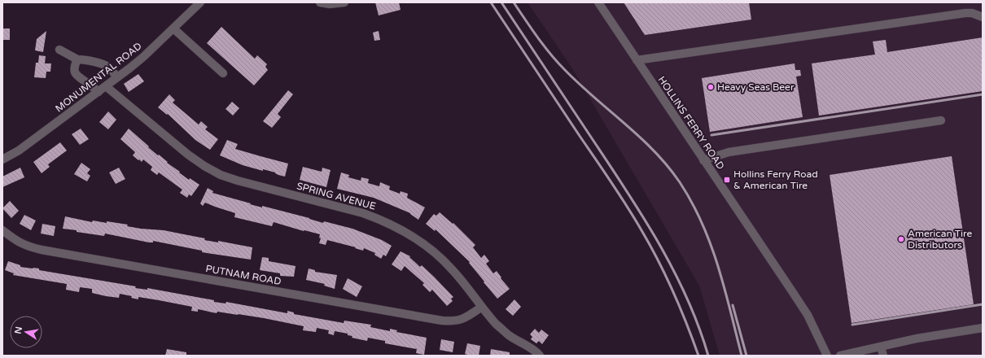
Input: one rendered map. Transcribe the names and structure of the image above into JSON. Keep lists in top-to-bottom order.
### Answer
{
  "streets": {
    "street": [
      "MONUMENTAL ROAD",
      "HOLLINS FERRY ROAD",
      "SPRING AVENUE",
      "PUTNAM ROAD"
    ]
  },
  "crossings": [
    ["MONUMENTAL ROAD", "SPRING AVENUE"],
    ["SPRING AVENUE", "PUTNAM ROAD"]
  ],
  "places": {
    "other": ["Heavy Seas Beer", "American Tire Distributors"],
    "transit": ["Hollins Ferry Road & American Tire"]
  },
  "north": "left"
}
